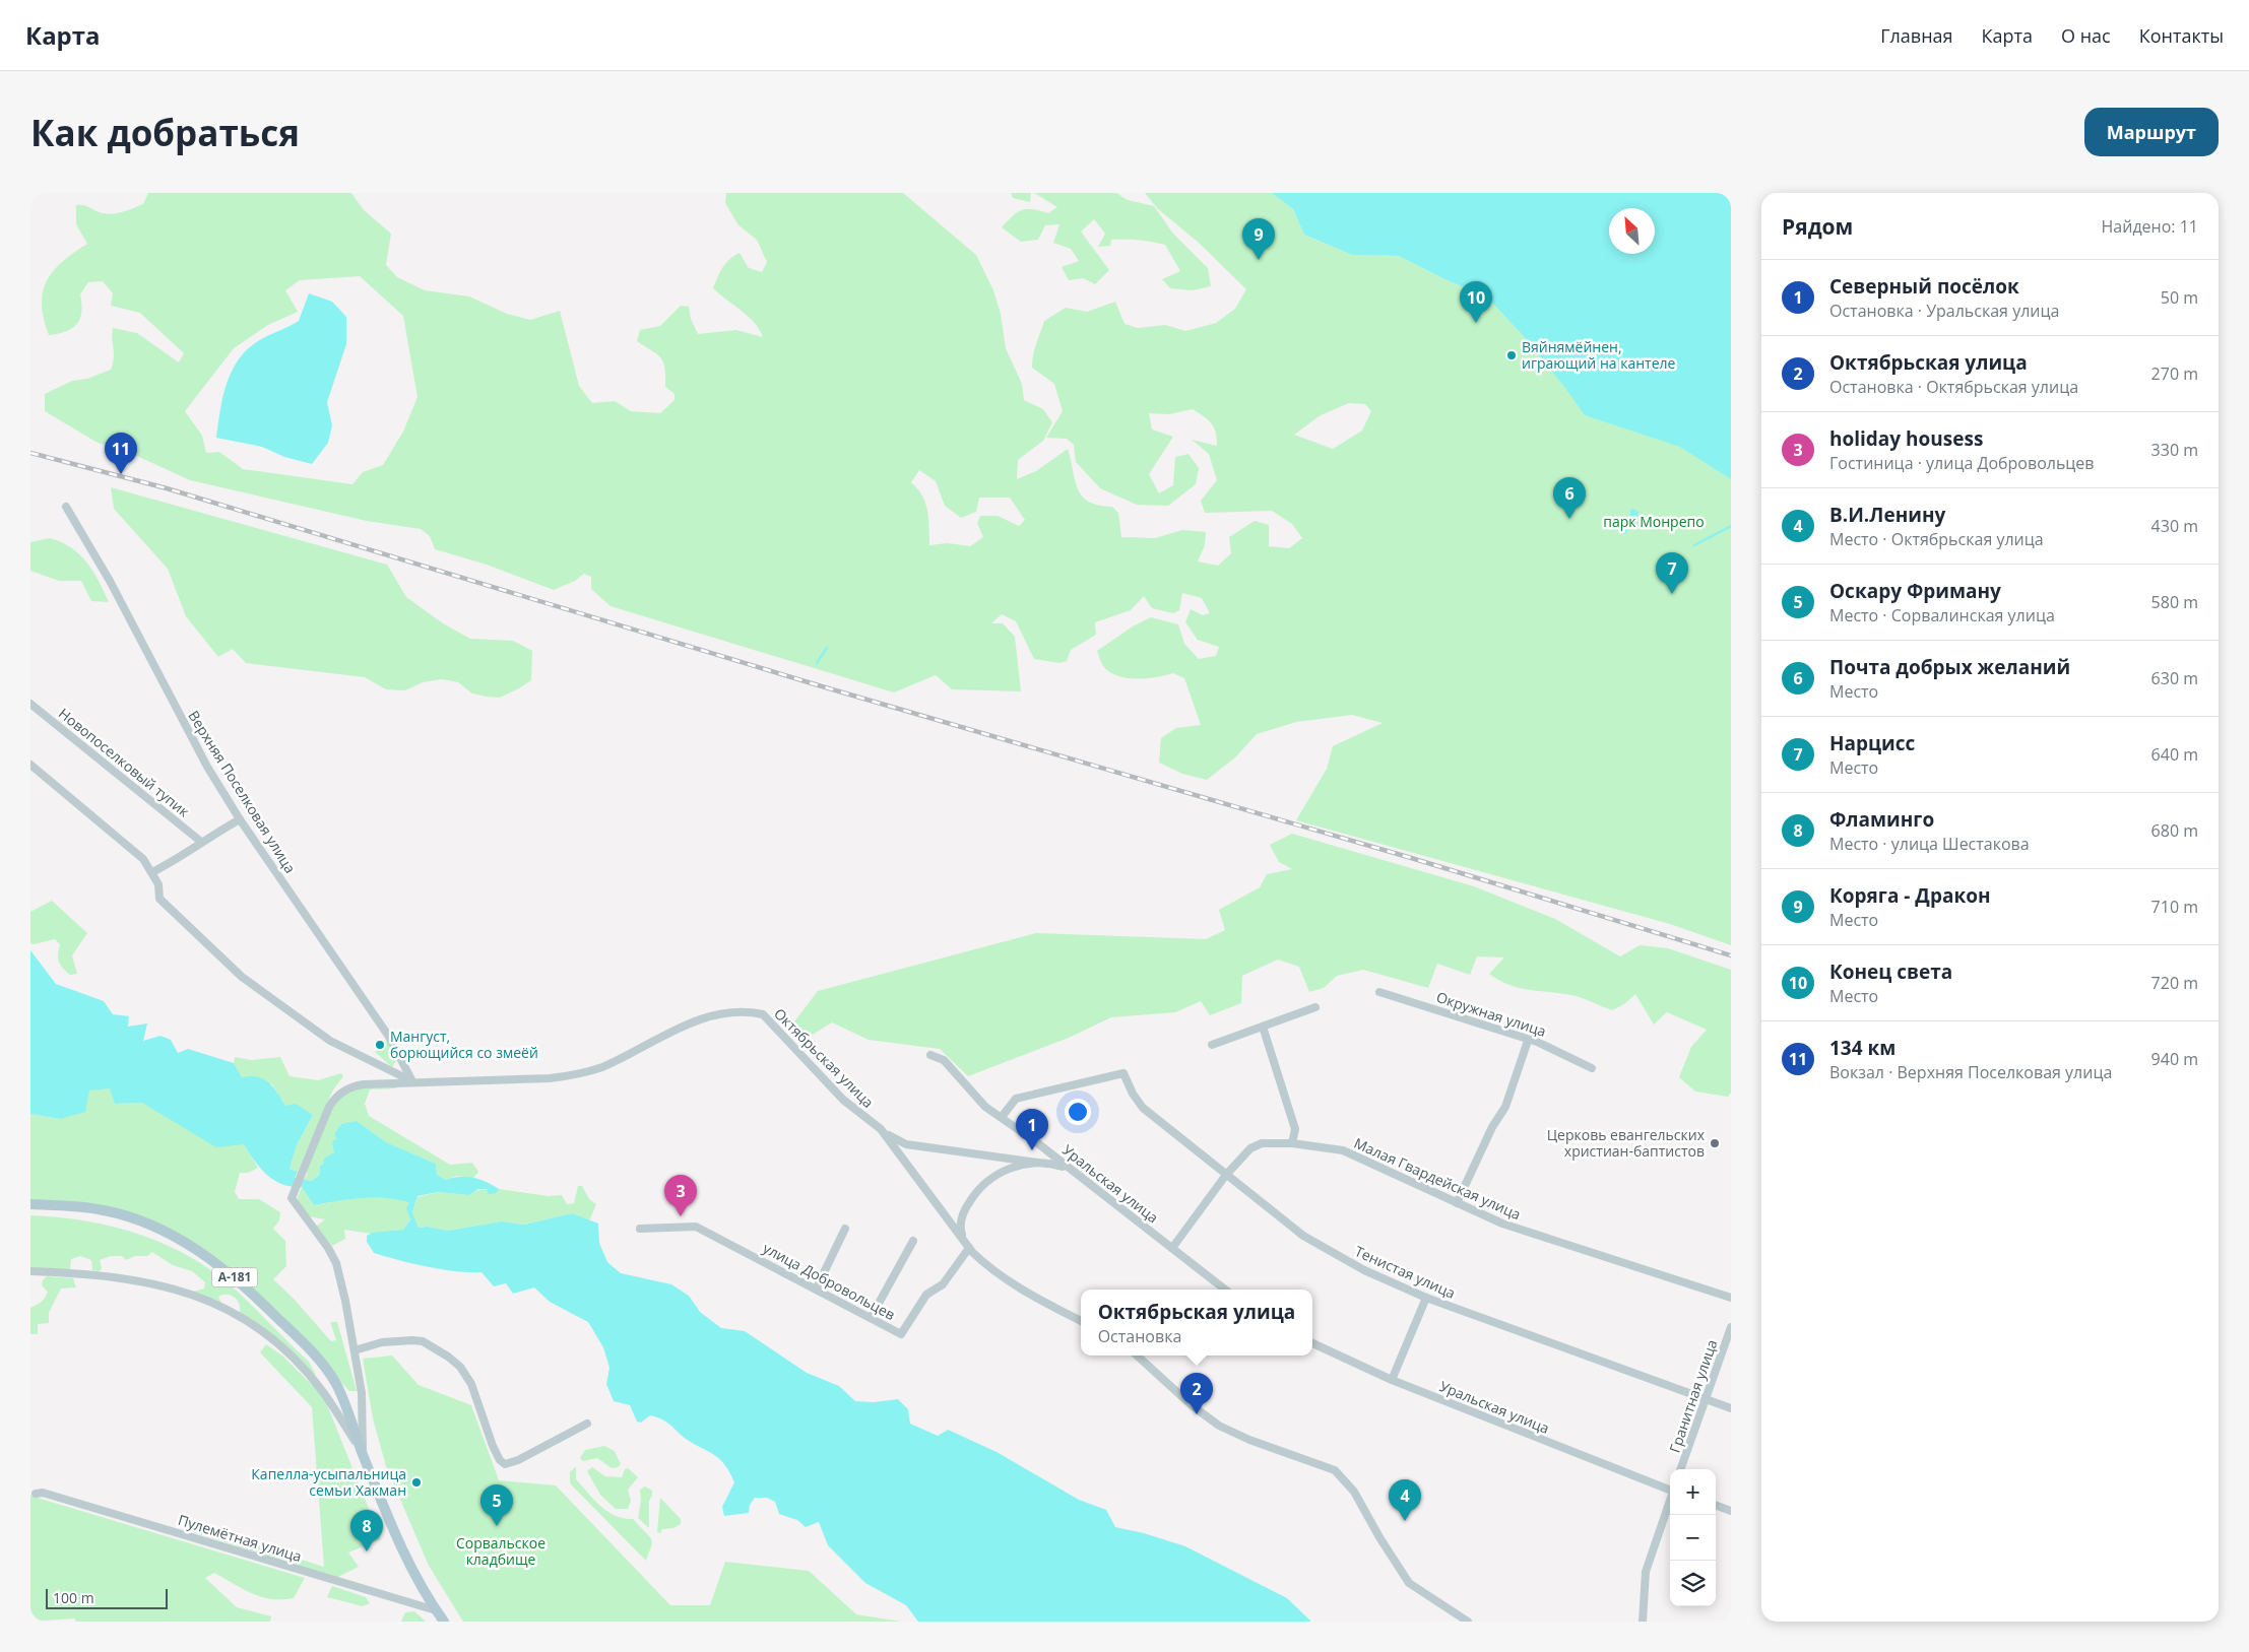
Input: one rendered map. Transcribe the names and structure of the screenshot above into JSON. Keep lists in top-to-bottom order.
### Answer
{
  "streets": {
    "main road": ["А-181"],
    "street": [
      "Новопоселковый тупик",
      "Верхняя Поселковая улица",
      "Окружная улица",
      "Октябрьская улица",
      "Малая Гвардейская улица",
      "Уральская улица",
      "Тенистая улица",
      "улица Добровольцев",
      "Гранитная улица",
      "Пулемётная улица"
    ]
  },
  "crossings": [
    ["Верхняя Поселковая улица", "Октябрьская улица"],
    ["Октябрьская улица", "улица Добровольцев"],
    ["Малая Гвардейская улица", "Уральская улица"],
    ["Малая Гвардейская улица", "Тенистая улица"],
    ["Уральская улица", "Тенистая улица"],
    ["Тенистая улица", "Гранитная улица"],
    ["А-181", "Пулемётная улица"]
  ],
  "parks": ["парк Монрепо", "Сорвальское кладбище"],
  "places": [
    "Вяйнямёйнен, играющий на кантеле",
    "Мангуст, борющийся со змеёй",
    "Церковь евангельских христиан-баптистов",
    "Капелла-усыпальница семьи Хакман"
  ],
  "scale_bar": "100 m",
  "north": "top left",
  "page": {
    "header": "Карта",
    "nav": [
      "Главная",
      "Карта",
      "О нас",
      "Контакты"
    ],
    "buttons": "Маршрут",
    "title": "Как добраться",
    "heading": ["Рядом", "Найдено: 11"],
    "pins": [
      "9",
      "10",
      "11",
      "6",
      "7",
      "1",
      "3",
      "2",
      "4",
      "5",
      "8"
    ],
    "list": [
      {
        "mark": "1",
        "name": "Северный посёлок",
        "note": "Остановка · Уральская улица",
        "value": "50 m"
      },
      {
        "mark": "2",
        "name": "Октябрьская улица",
        "note": "Остановка · Октябрьская улица",
        "value": "270 m"
      },
      {
        "mark": "3",
        "name": "holiday housess",
        "note": "Гостиница · улица Добровольцев",
        "value": "330 m"
      },
      {
        "mark": "4",
        "name": "В.И.Ленину",
        "note": "Место · Октябрьская улица",
        "value": "430 m"
      },
      {
        "mark": "5",
        "name": "Оскару Фриману",
        "note": "Место · Сорвалинская улица",
        "value": "580 m"
      },
      {
        "mark": "6",
        "name": "Почта добрых желаний",
        "note": "Место",
        "value": "630 m"
      },
      {
        "mark": "7",
        "name": "Нарцисс",
        "note": "Место",
        "value": "640 m"
      },
      {
        "mark": "8",
        "name": "Фламинго",
        "note": "Место · улица Шестакова",
        "value": "680 m"
      },
      {
        "mark": "9",
        "name": "Коряга - Дракон",
        "note": "Место",
        "value": "710 m"
      },
      {
        "mark": "10",
        "name": "Конец света",
        "note": "Место",
        "value": "720 m"
      },
      {
        "mark": "11",
        "name": "134 км",
        "note": "Вокзал · Верхняя Поселковая улица",
        "value": "940 m"
      }
    ],
    "popup": ["Октябрьская улица", "Остановка"],
    "map_buttons": ["+", "−"],
    "scale": "100 m"
  }
}
